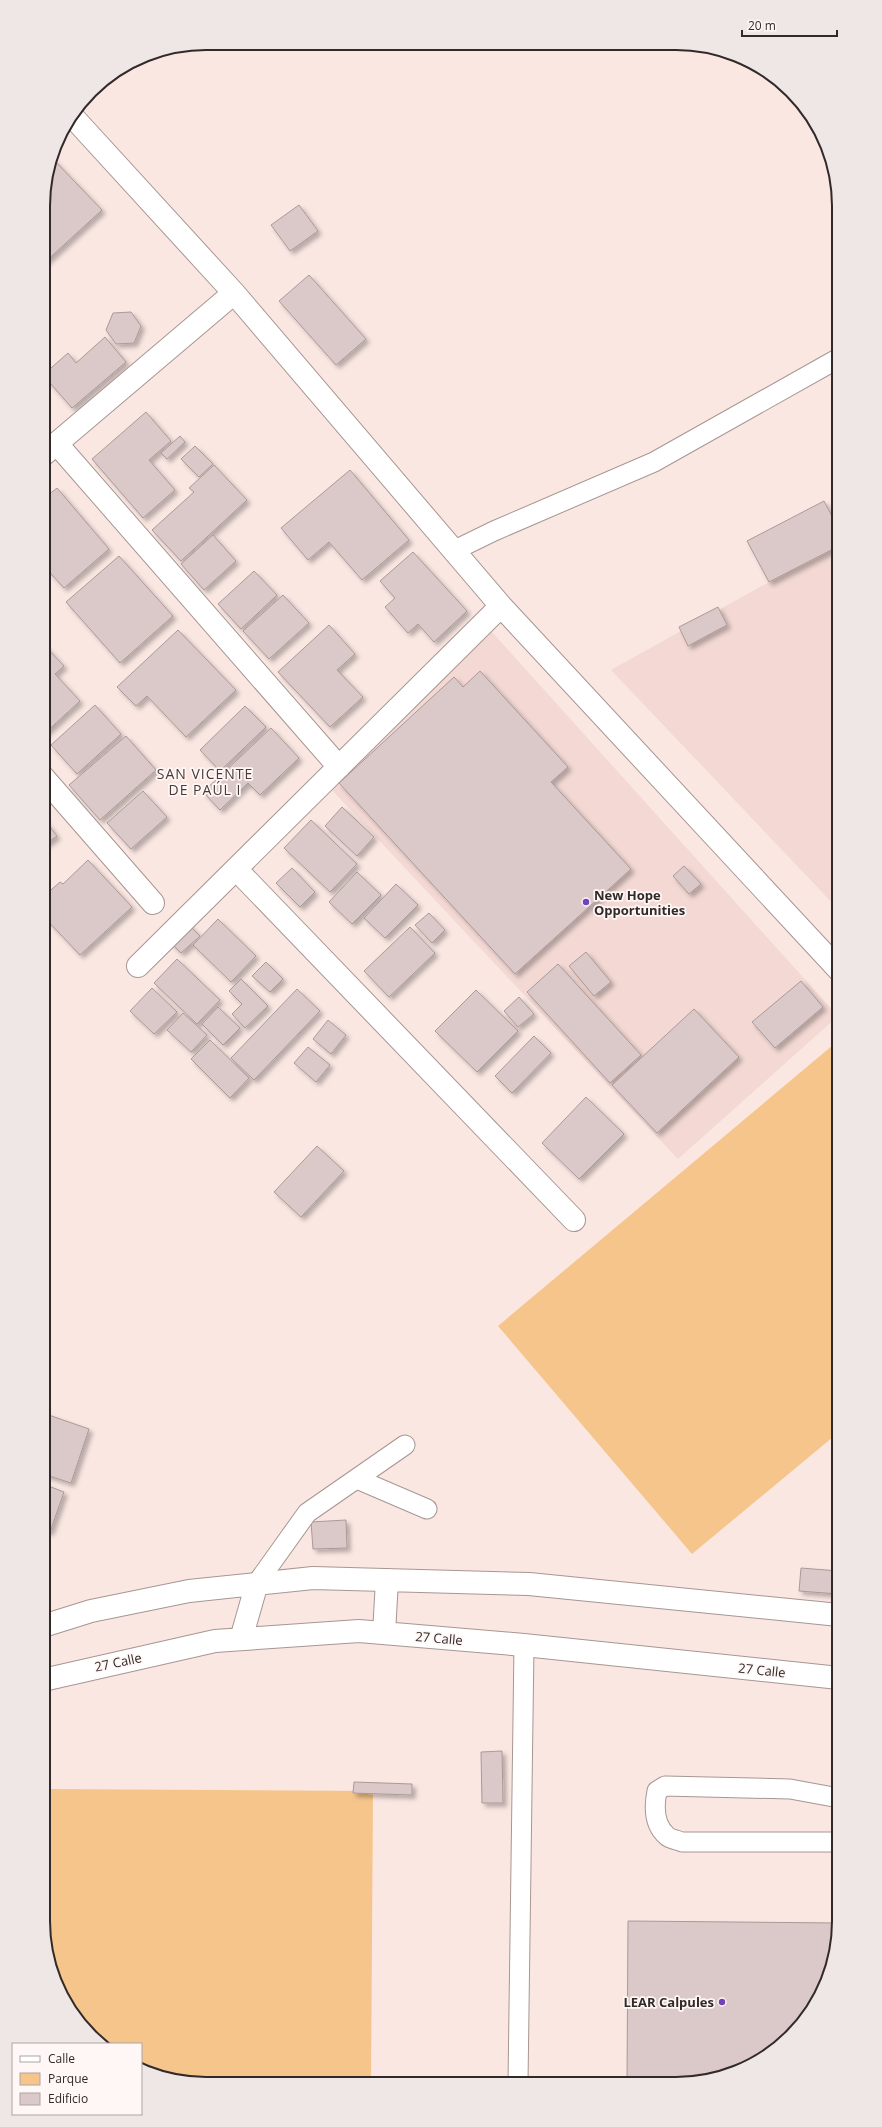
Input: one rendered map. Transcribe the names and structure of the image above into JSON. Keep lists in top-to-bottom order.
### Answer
{
  "streets": {
    "street": ["27 Calle"]
  },
  "districts": ["SAN VICENTE DE PAÚL I"],
  "places": ["New Hope Opportunities", "LEAR Calpules"],
  "legend": ["Calle", "Parque", "Edificio"],
  "scale_bar": "20 m"
}
